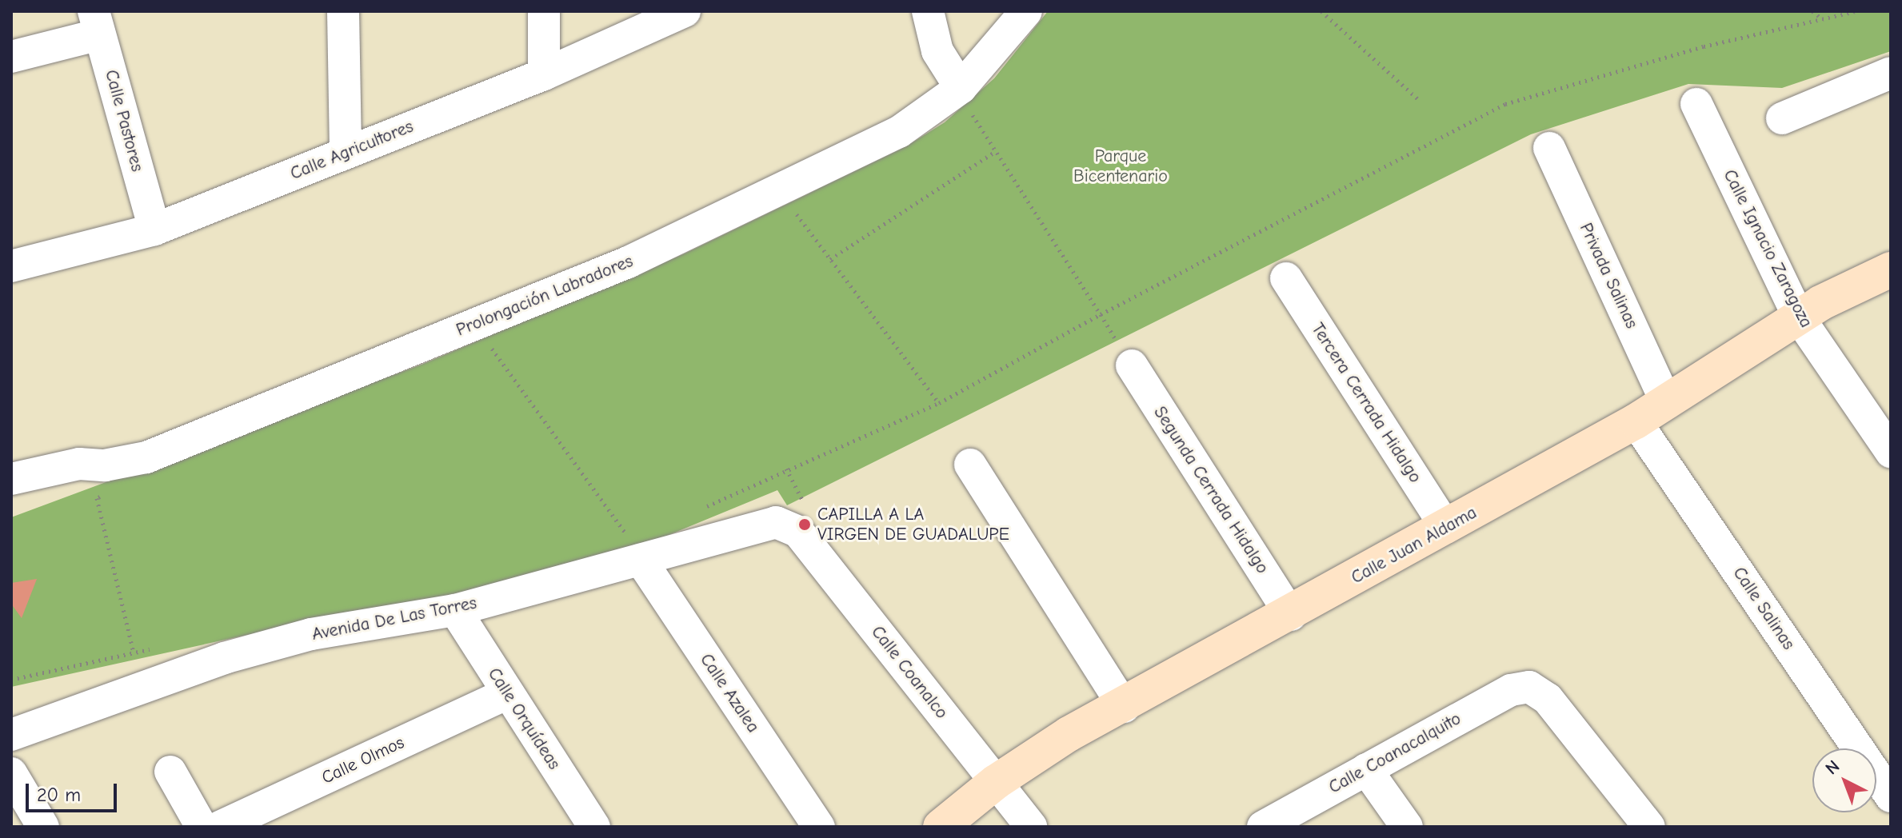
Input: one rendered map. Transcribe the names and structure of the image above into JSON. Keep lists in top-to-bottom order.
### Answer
{
  "streets": {
    "street": [
      "Calle Pastores",
      "Calle Agricultores",
      "Calle Ignacio Zaragoza",
      "Privada Salinas",
      "Prolongación Labradores",
      "Tercera Cerrada Hidalgo",
      "Segunda Cerrada Hidalgo",
      "Calle Juan Aldama",
      "Calle Salinas",
      "Avenida De Las Torres",
      "Calle Coanalco",
      "Calle Azalea",
      "Calle Orquídeas",
      "Calle Coanacalquito",
      "Calle Olmos"
    ]
  },
  "crossings": [
    ["Calle Pastores", "Calle Agricultores"],
    ["Calle Ignacio Zaragoza", "Calle Juan Aldama"],
    ["Privada Salinas", "Calle Juan Aldama"],
    ["Tercera Cerrada Hidalgo", "Calle Juan Aldama"],
    ["Segunda Cerrada Hidalgo", "Calle Juan Aldama"],
    ["Calle Juan Aldama", "Calle Salinas"],
    ["Calle Juan Aldama", "Calle Coanalco"],
    ["Avenida De Las Torres", "Calle Coanalco"],
    ["Avenida De Las Torres", "Calle Azalea"],
    ["Avenida De Las Torres", "Calle Orquídeas"],
    ["Calle Orquídeas", "Calle Olmos"]
  ],
  "parks": ["Parque Bicentenario"],
  "places": ["CAPILLA A LA VIRGEN DE GUADALUPE"],
  "scale_bar": "20 m",
  "north": "top left"
}
